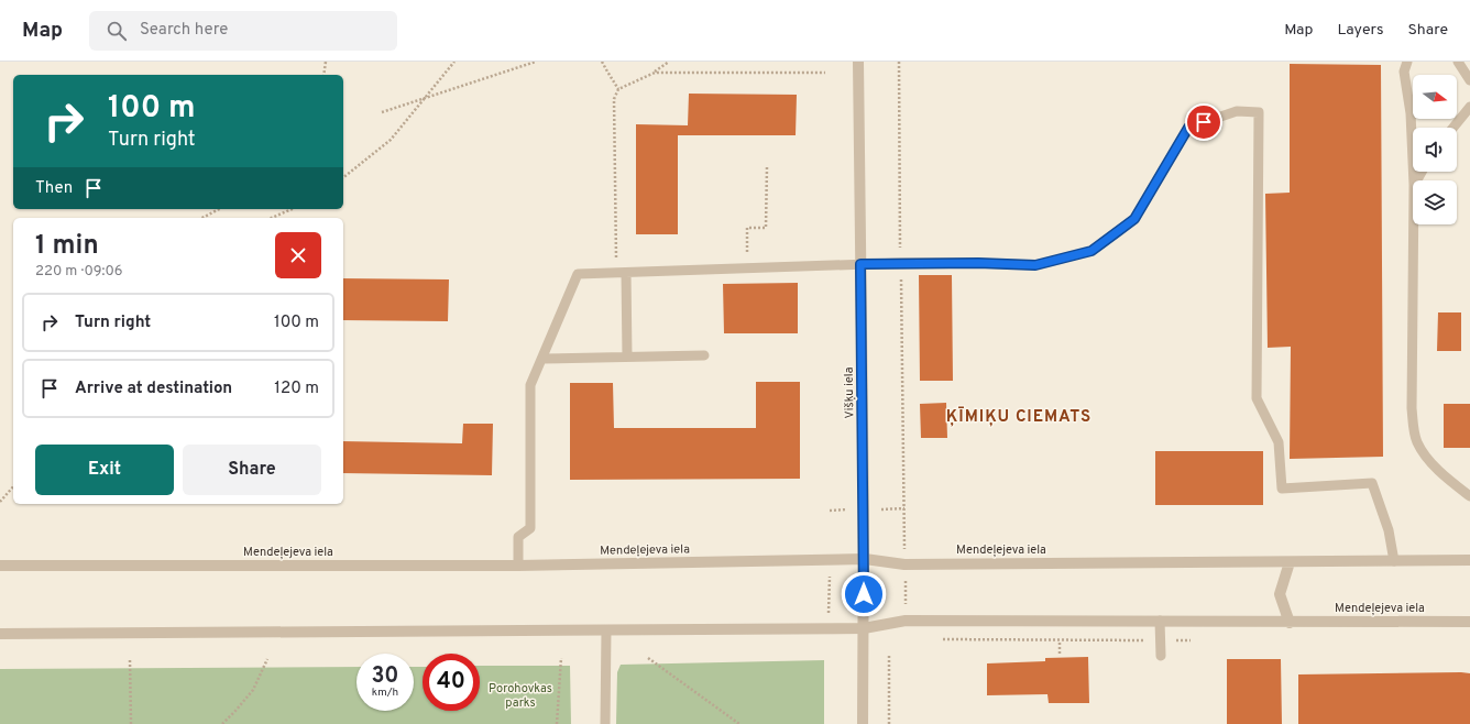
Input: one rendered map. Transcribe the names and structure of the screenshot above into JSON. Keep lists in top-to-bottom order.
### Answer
{
  "streets": {
    "street": ["Višķu iela", "Mendeļejeva iela"]
  },
  "crossings": [
    ["Višķu iela", "Mendeļejeva iela"]
  ],
  "districts": ["ĶĪMIĶU CIEMATS"],
  "parks": ["Porohovkas parks"],
  "north": "right",
  "page": {
    "header": "Map",
    "search": "Search here",
    "nav": ["Map", "Layers", "Share"],
    "turn": ["100 m", "Turn right"],
    "then": "Then",
    "heading": ["1 min", "220 m · 09:06"],
    "list": [
      {
        "name": "Turn right",
        "value": "100 m"
      },
      {
        "name": "Arrive at destination",
        "value": "120 m"
      }
    ],
    "buttons": ["Exit", "Share"],
    "speed": "30 km/h",
    "limit": "40"
  }
}
